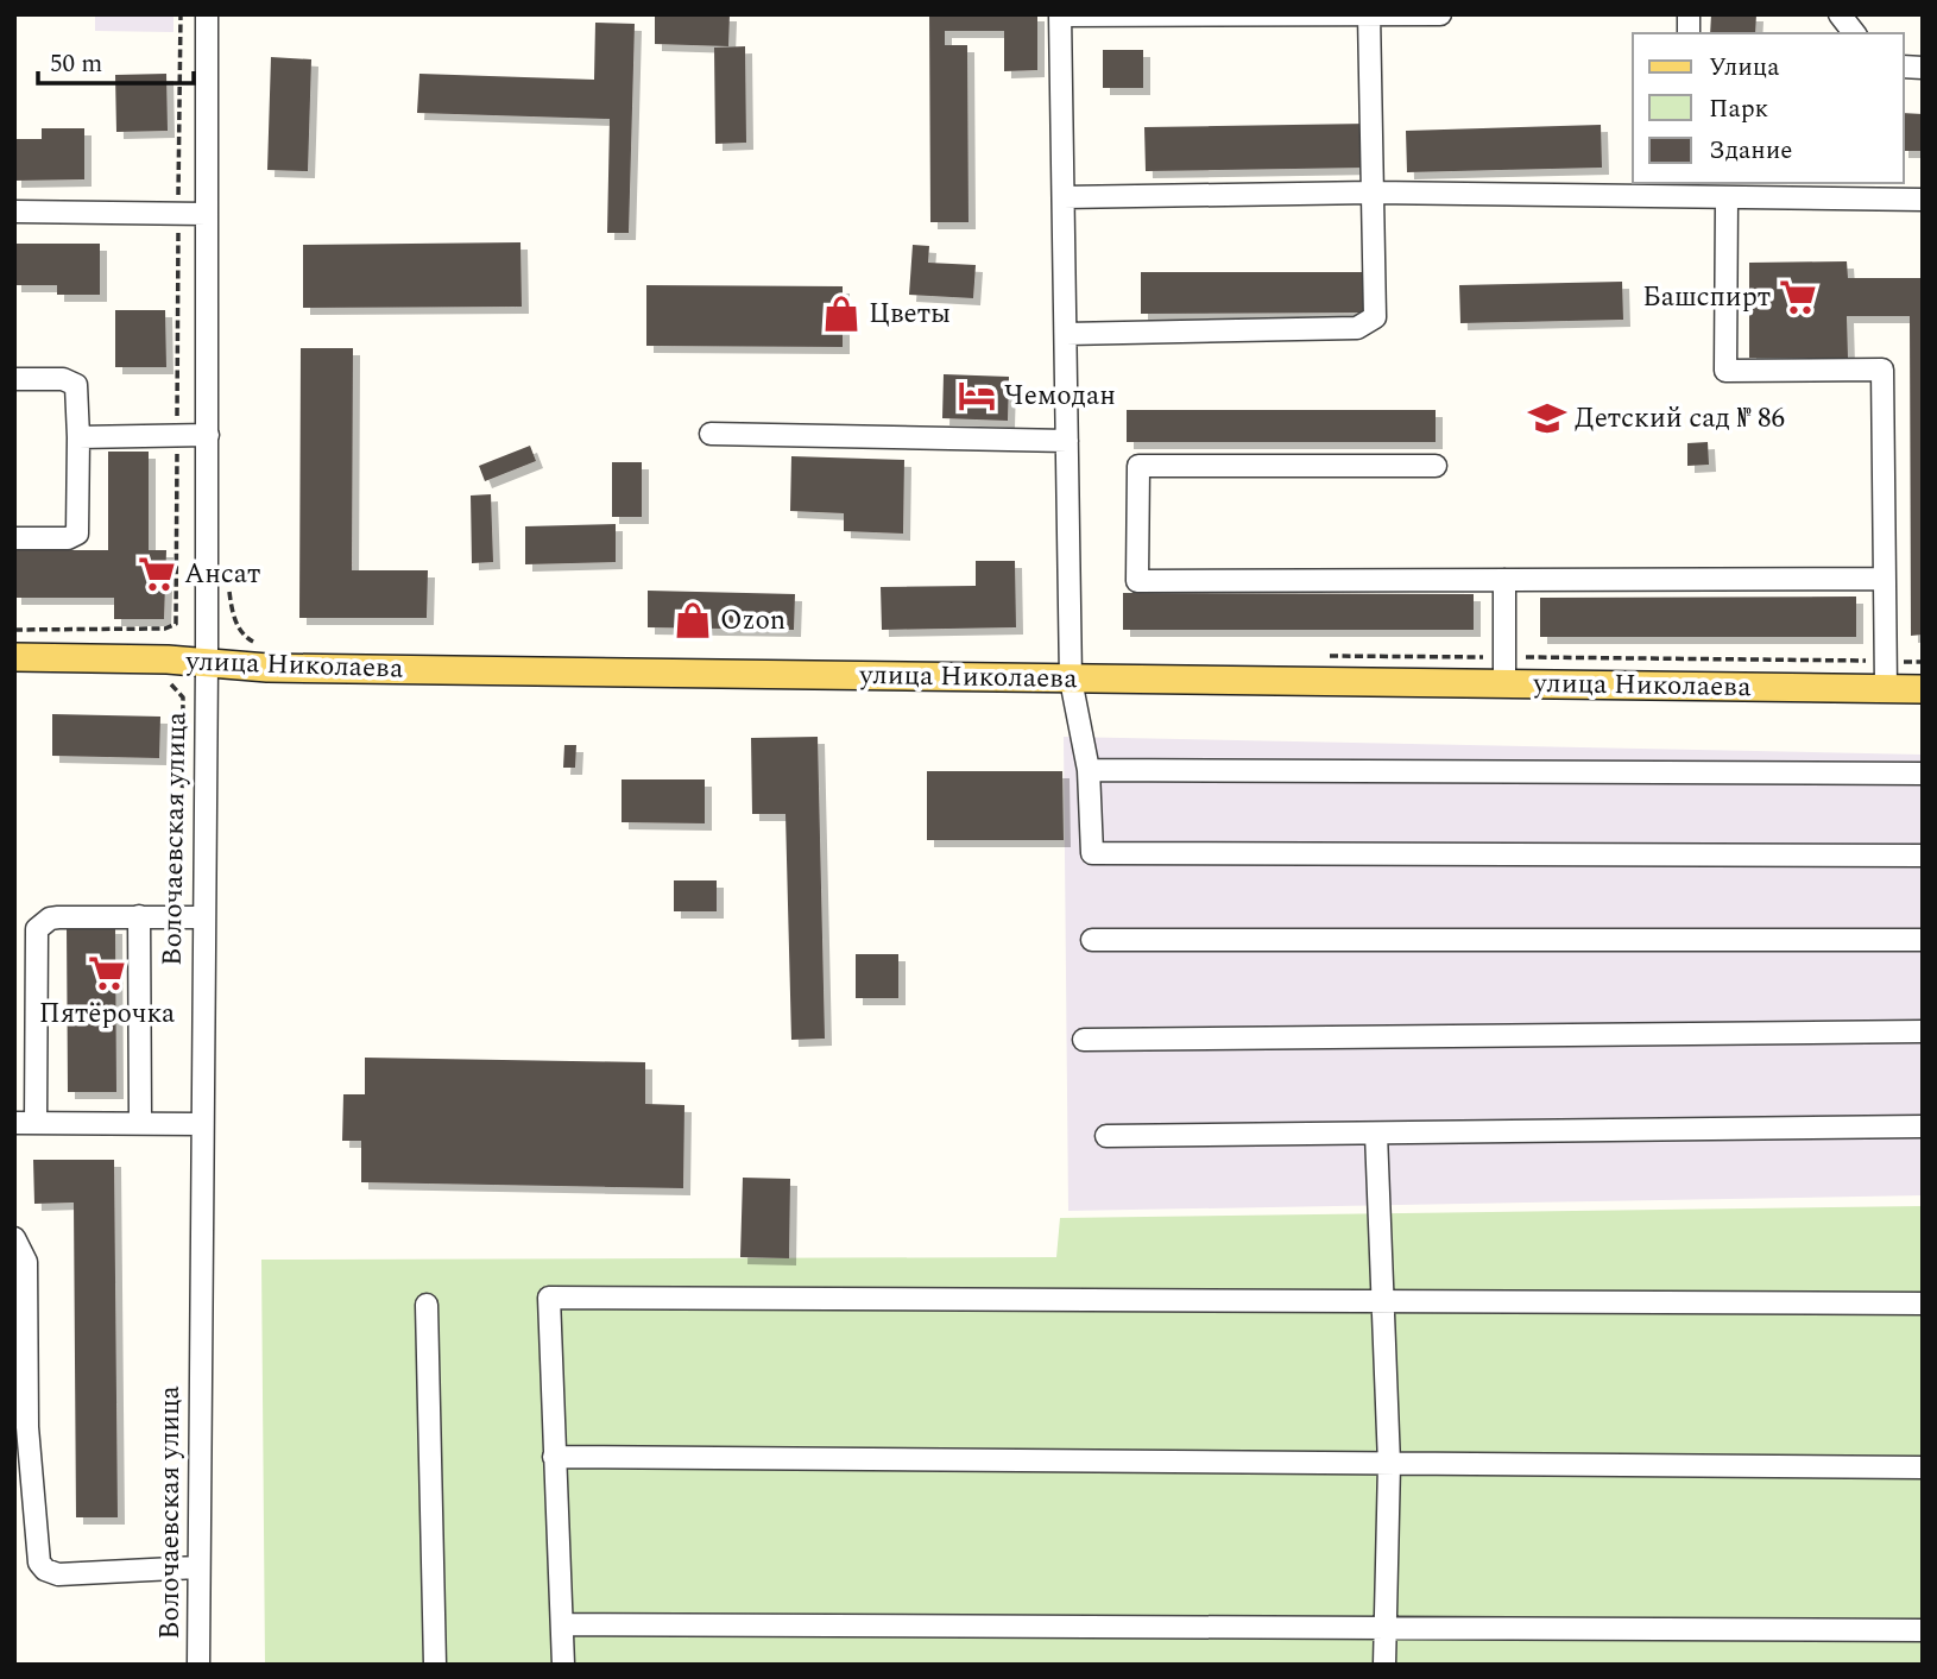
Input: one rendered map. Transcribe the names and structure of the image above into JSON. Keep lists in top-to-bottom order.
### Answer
{
  "streets": {
    "main road": ["улица Николаева"],
    "street": ["Волочаевская улица"]
  },
  "crossings": [
    ["улица Николаева", "Волочаевская улица"]
  ],
  "places": {
    "supermarket": ["Башспирт", "Ансат", "Пятёрочка"],
    "shop": ["Цветы", "Ozon"],
    "hotel": ["Чемодан"],
    "school or university": ["Детский сад № 86"]
  },
  "legend": ["Улица", "Парк", "Здание"],
  "scale_bar": "50 m"
}
